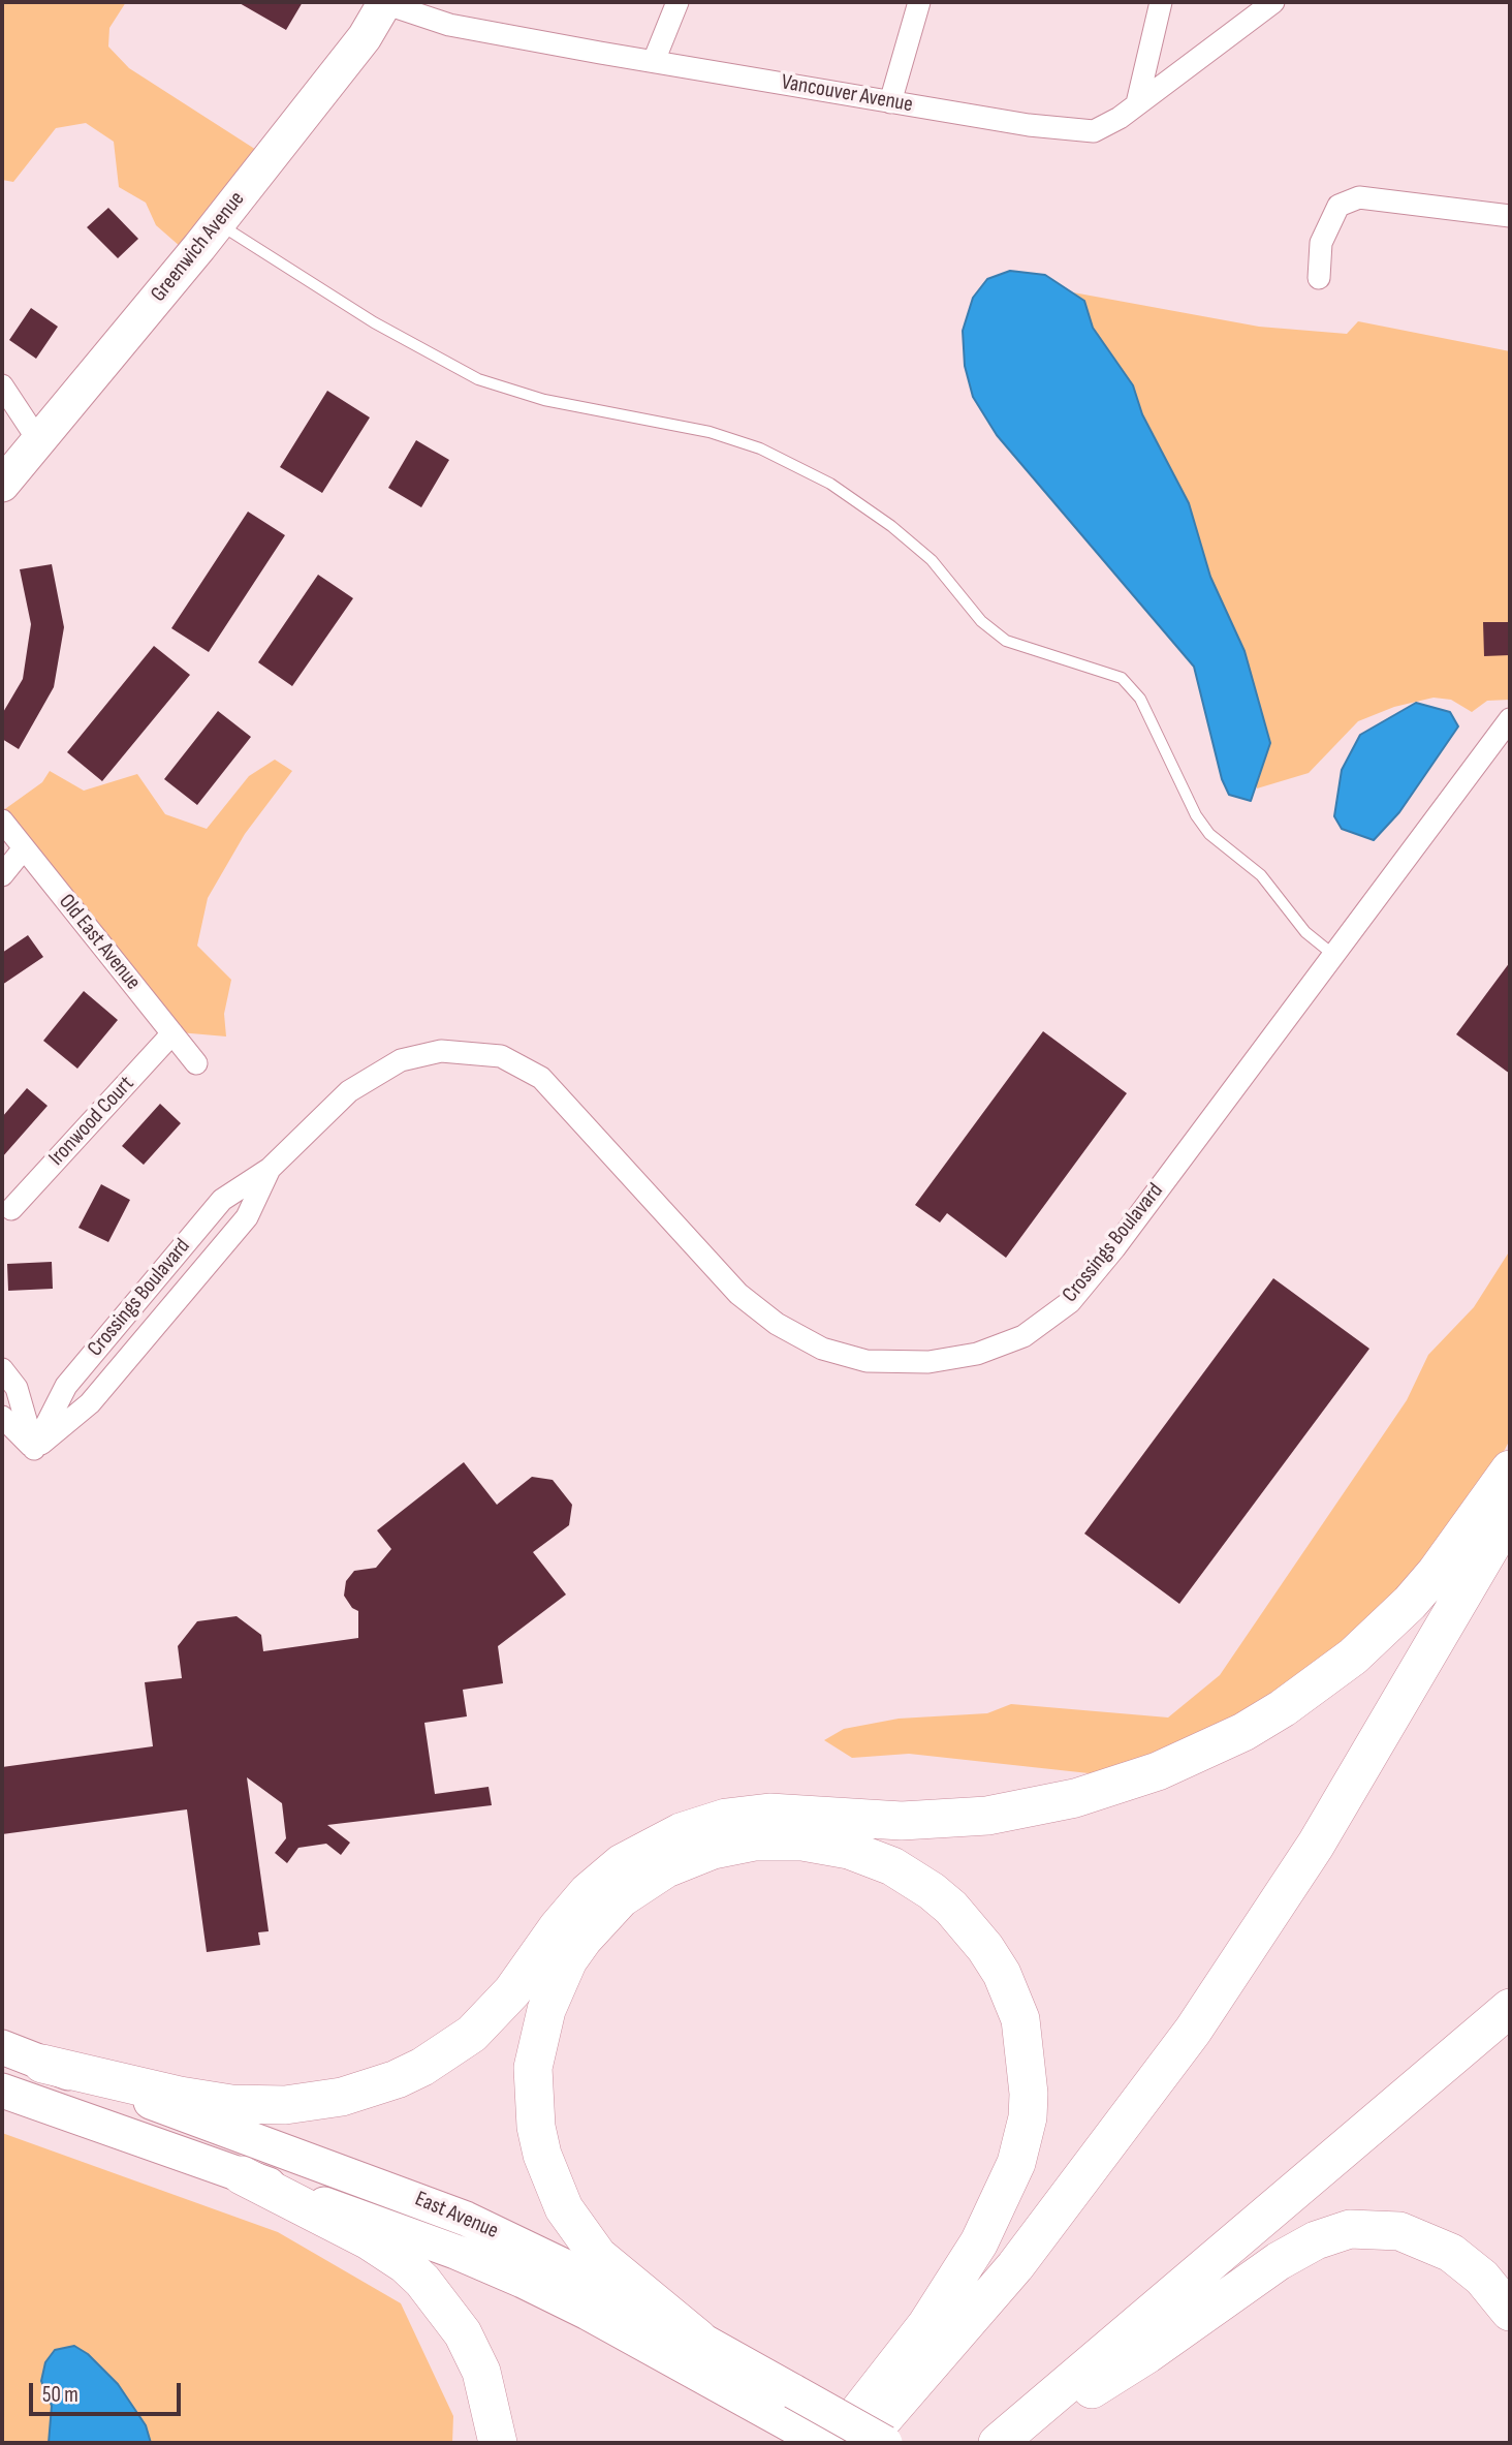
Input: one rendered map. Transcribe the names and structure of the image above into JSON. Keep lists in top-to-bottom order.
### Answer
{
  "streets": {
    "main road": ["Greenwich Avenue", "East Avenue"],
    "street": [
      "Vancouver Avenue",
      "Old East Avenue",
      "Ironwood Court",
      "Crossings Boulavard"
    ]
  },
  "crossings": [
    ["Vancouver Avenue", "Greenwich Avenue"],
    ["Old East Avenue", "Ironwood Court"]
  ],
  "scale_bar": "50 m"
}
